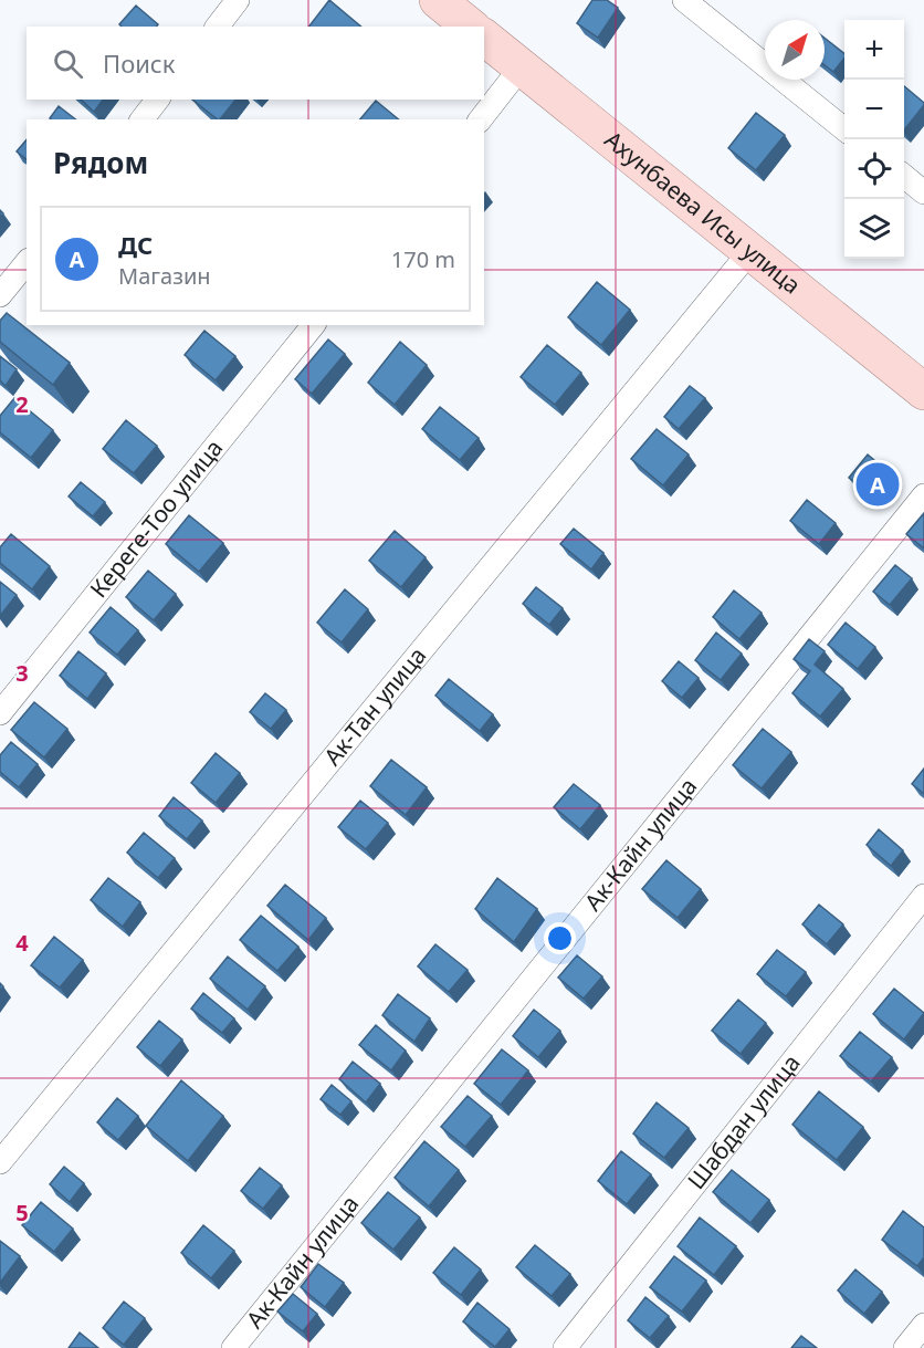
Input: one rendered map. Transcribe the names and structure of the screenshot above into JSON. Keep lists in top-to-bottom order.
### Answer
{
  "streets": {
    "main road": ["Ахунбаева Исы улица"],
    "street": [
      "Кереге-Тоо улица",
      "Ак-Тан улица",
      "Ак-Кайн улица",
      "Шабдан улица"
    ]
  },
  "crossings": [
    ["Ахунбаева Исы улица", "Ак-Тан улица"]
  ],
  "north": "top right",
  "page": {
    "map_buttons": ["+", "−"],
    "search": "Поиск",
    "heading": "Рядом",
    "list": [
      {
        "mark": "A",
        "name": "ДС",
        "note": "Магазин",
        "value": "170 m"
      }
    ],
    "pins": "A"
  },
  "grid": {
    "rows": [
      "2",
      "3",
      "4",
      "5"
    ]
  }
}
